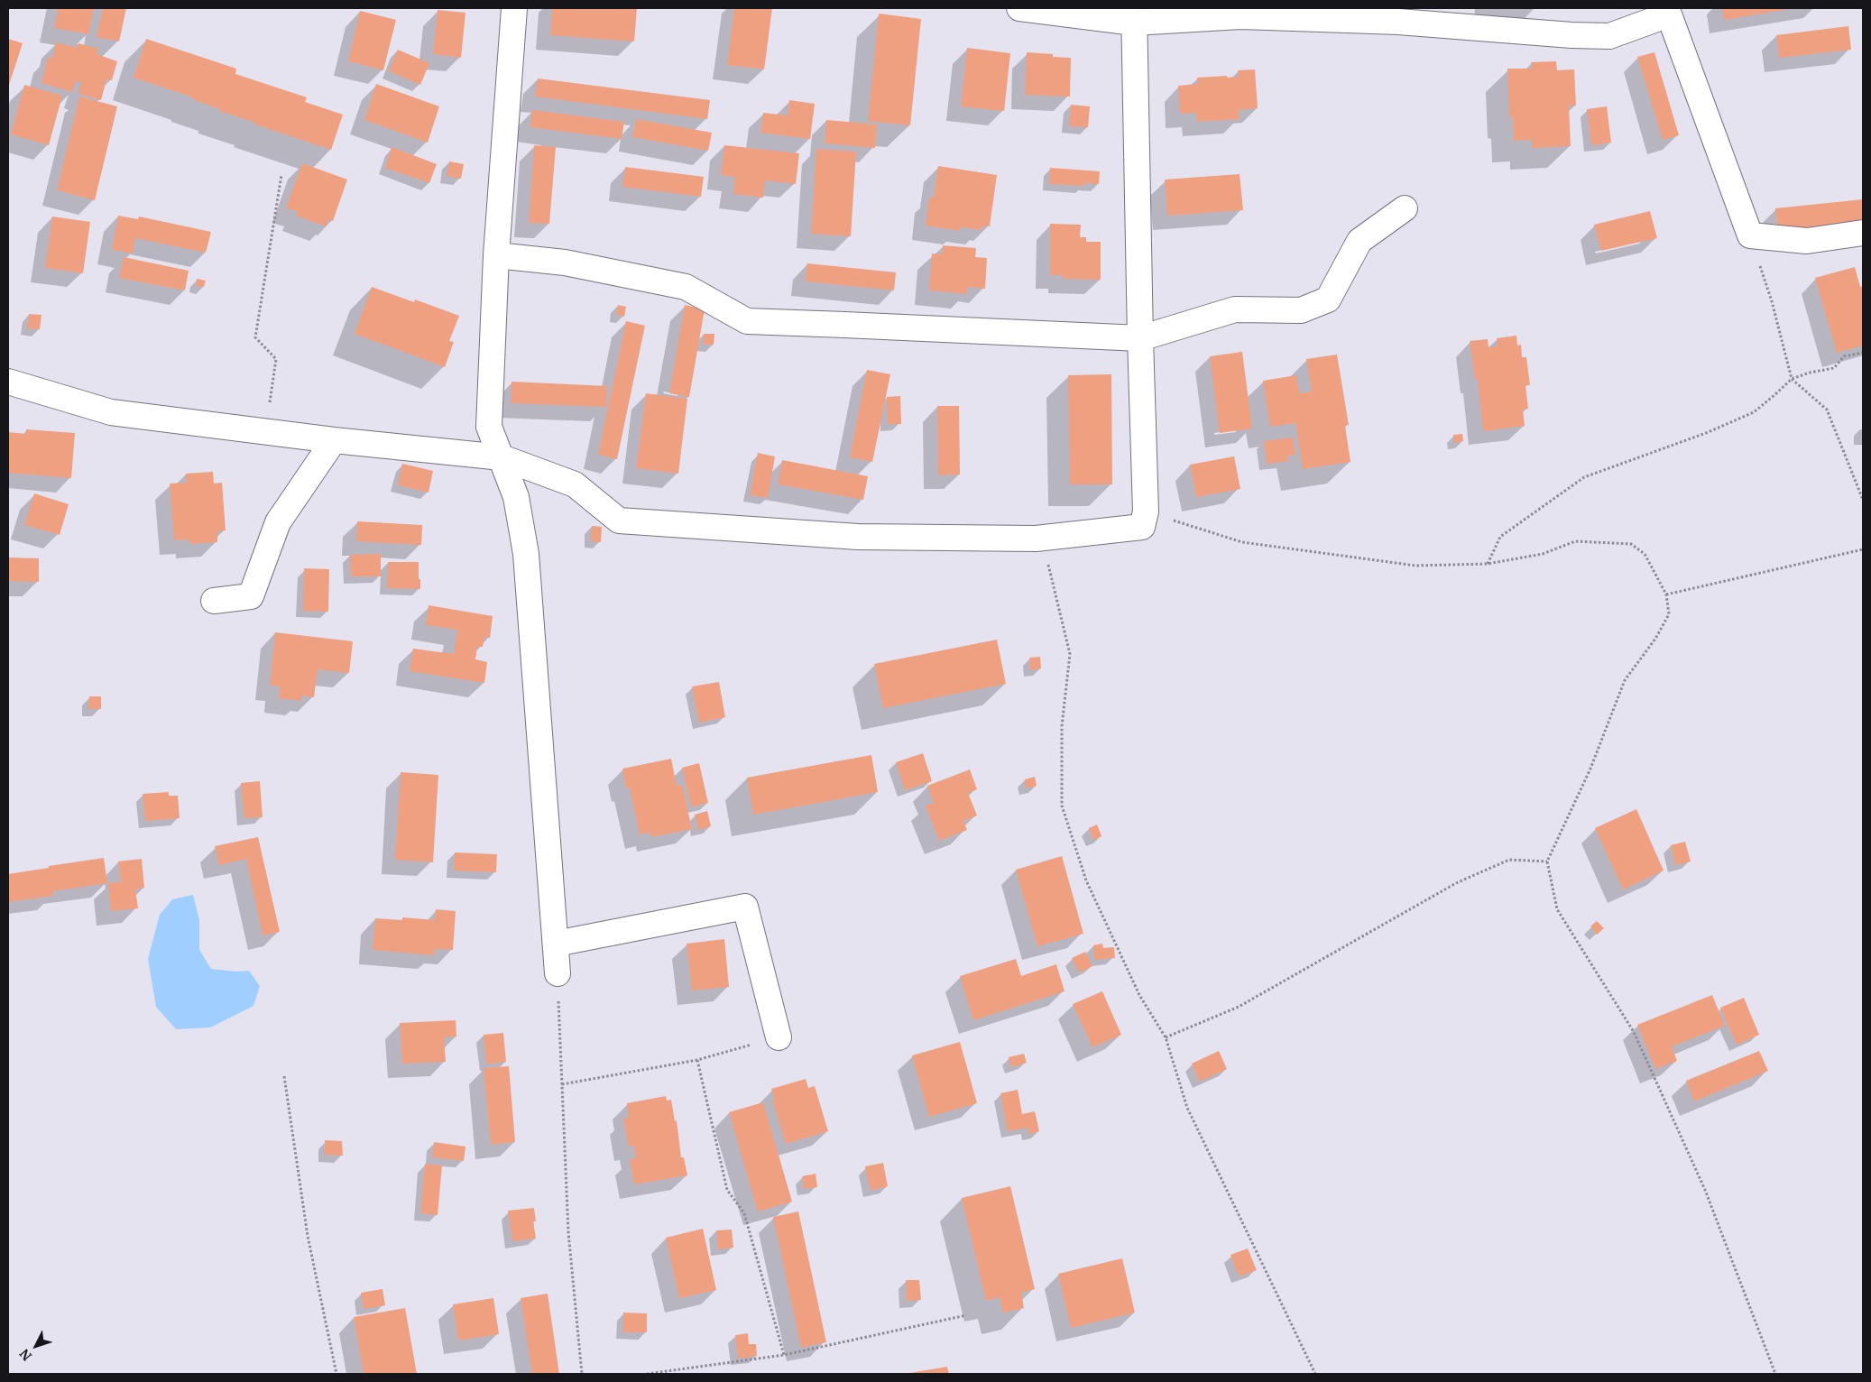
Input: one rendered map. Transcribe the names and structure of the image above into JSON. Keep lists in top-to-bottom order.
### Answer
{
  "north": "bottom left"
}
